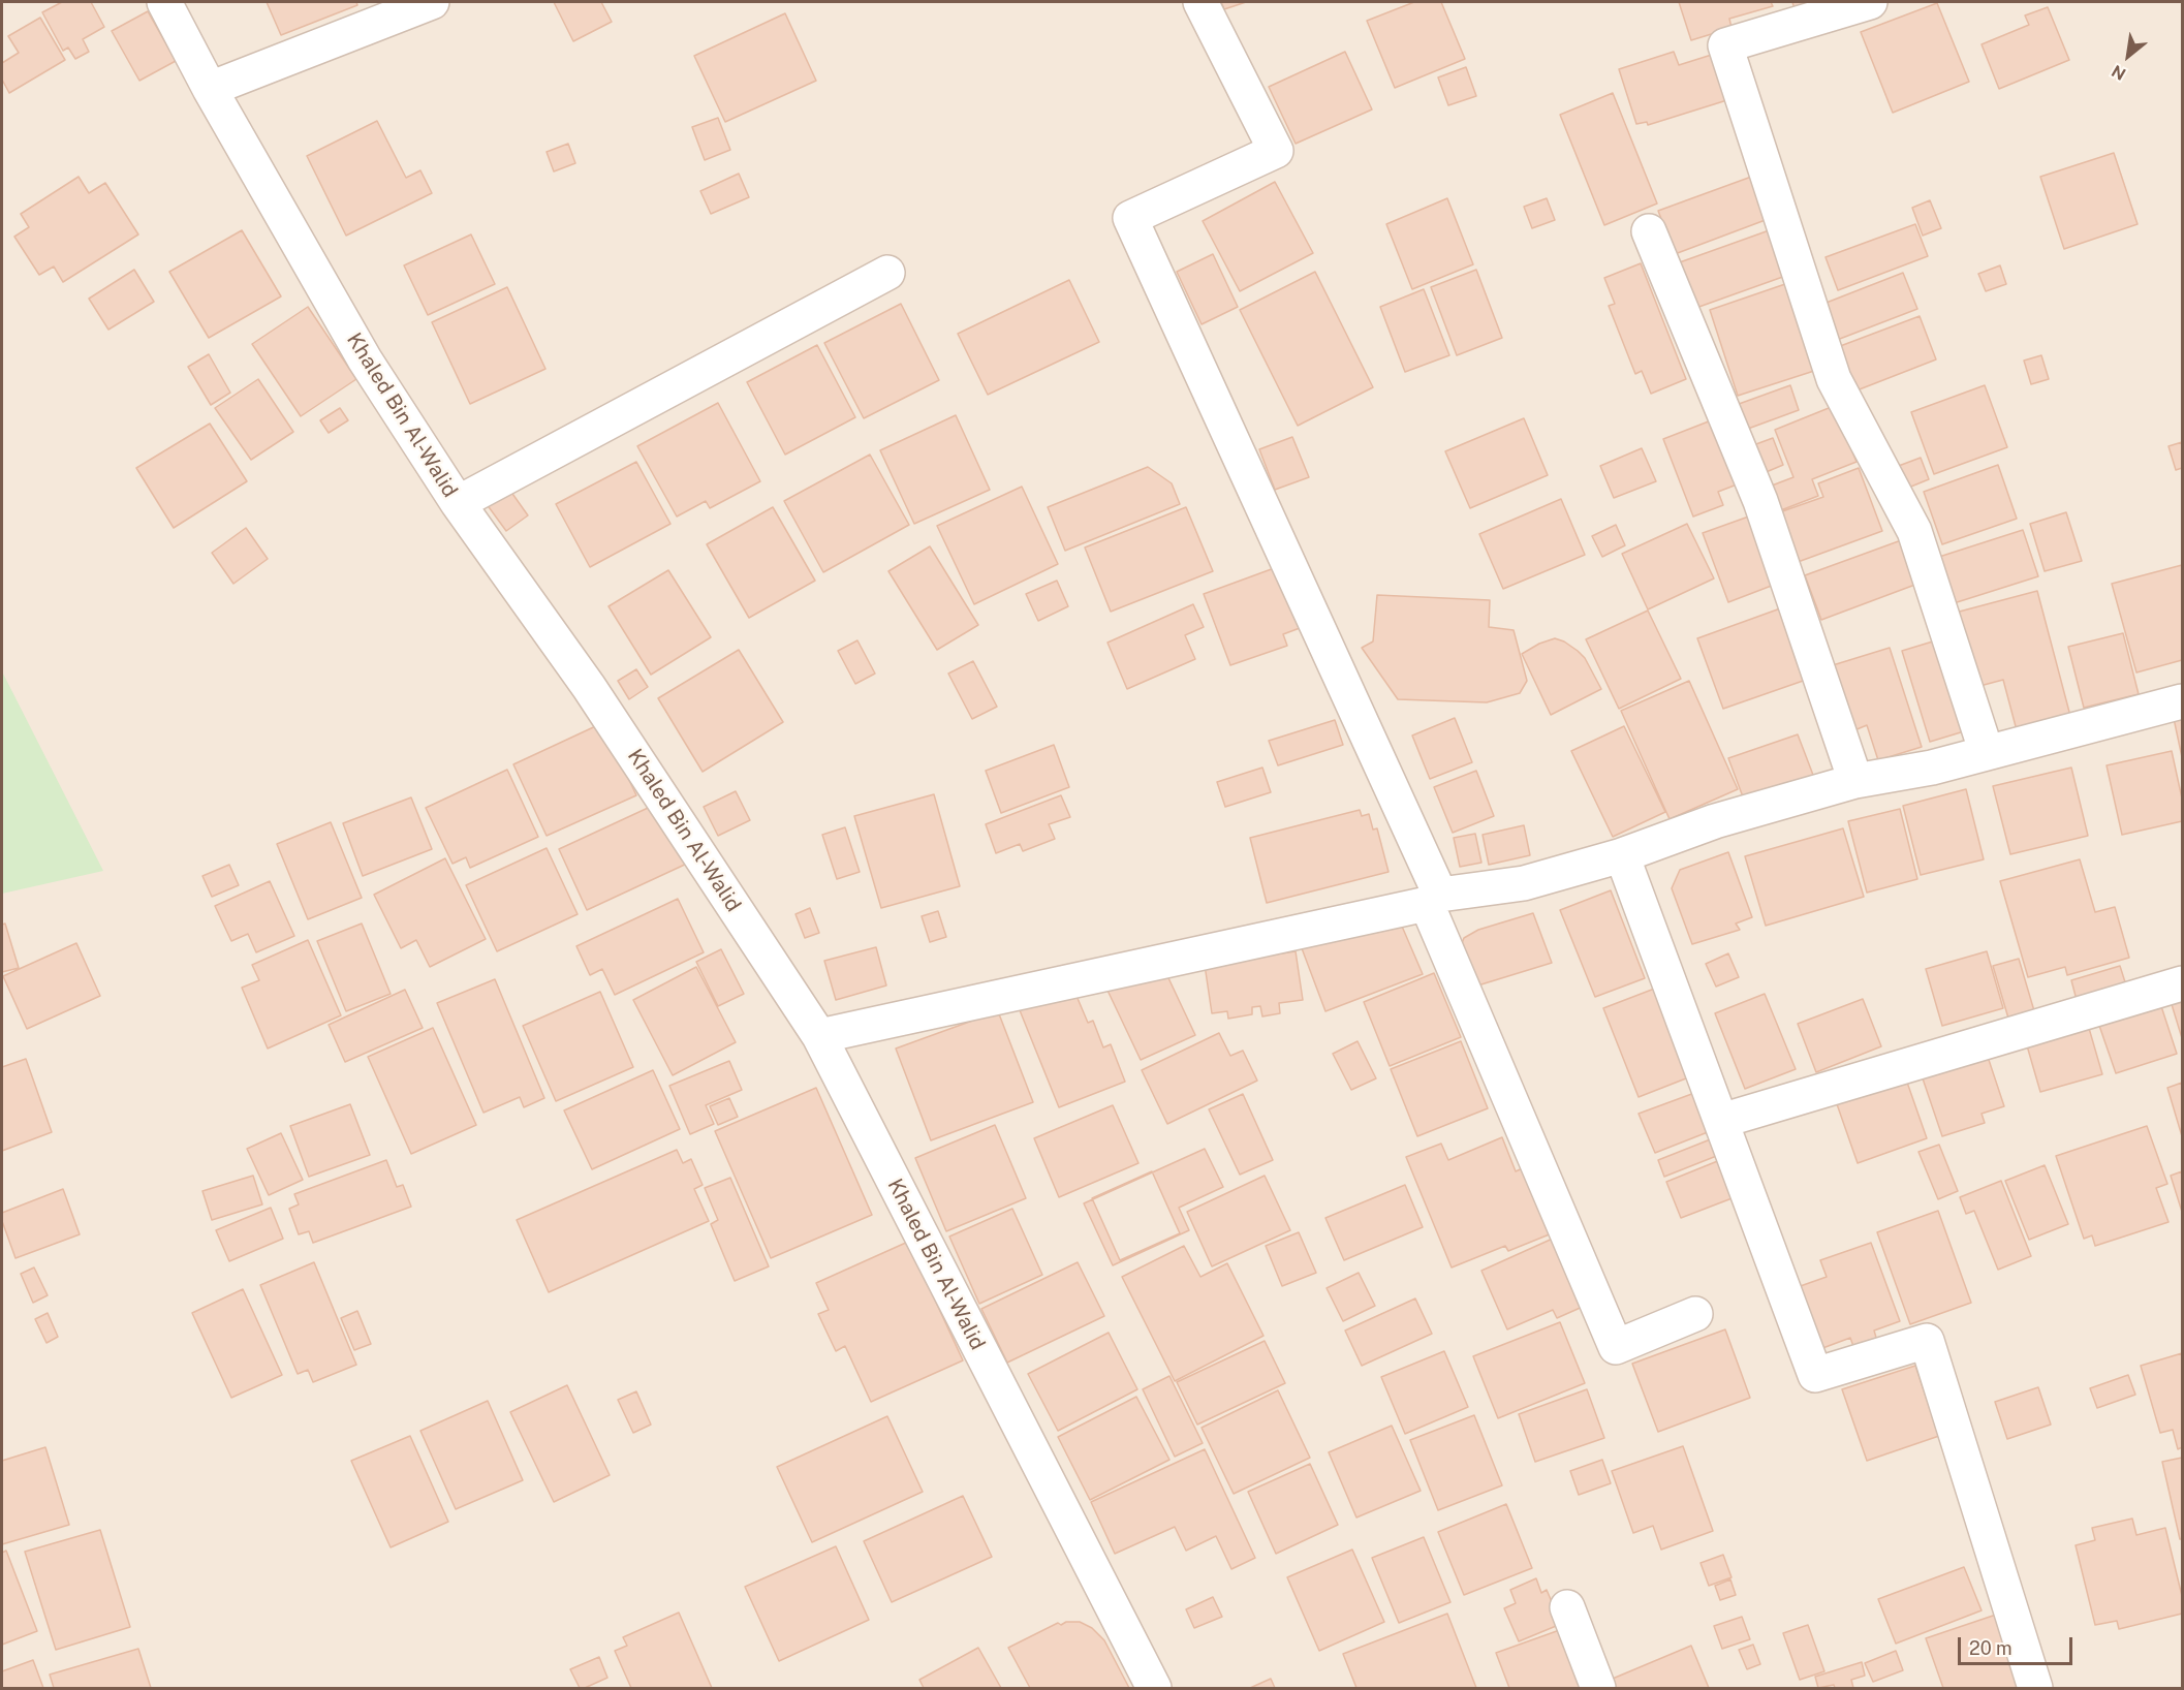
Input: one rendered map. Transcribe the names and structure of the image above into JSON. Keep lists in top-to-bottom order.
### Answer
{
  "streets": {
    "street": ["Khaled Bin Al-Walid"]
  },
  "scale_bar": "20 m",
  "north": "bottom left"
}
